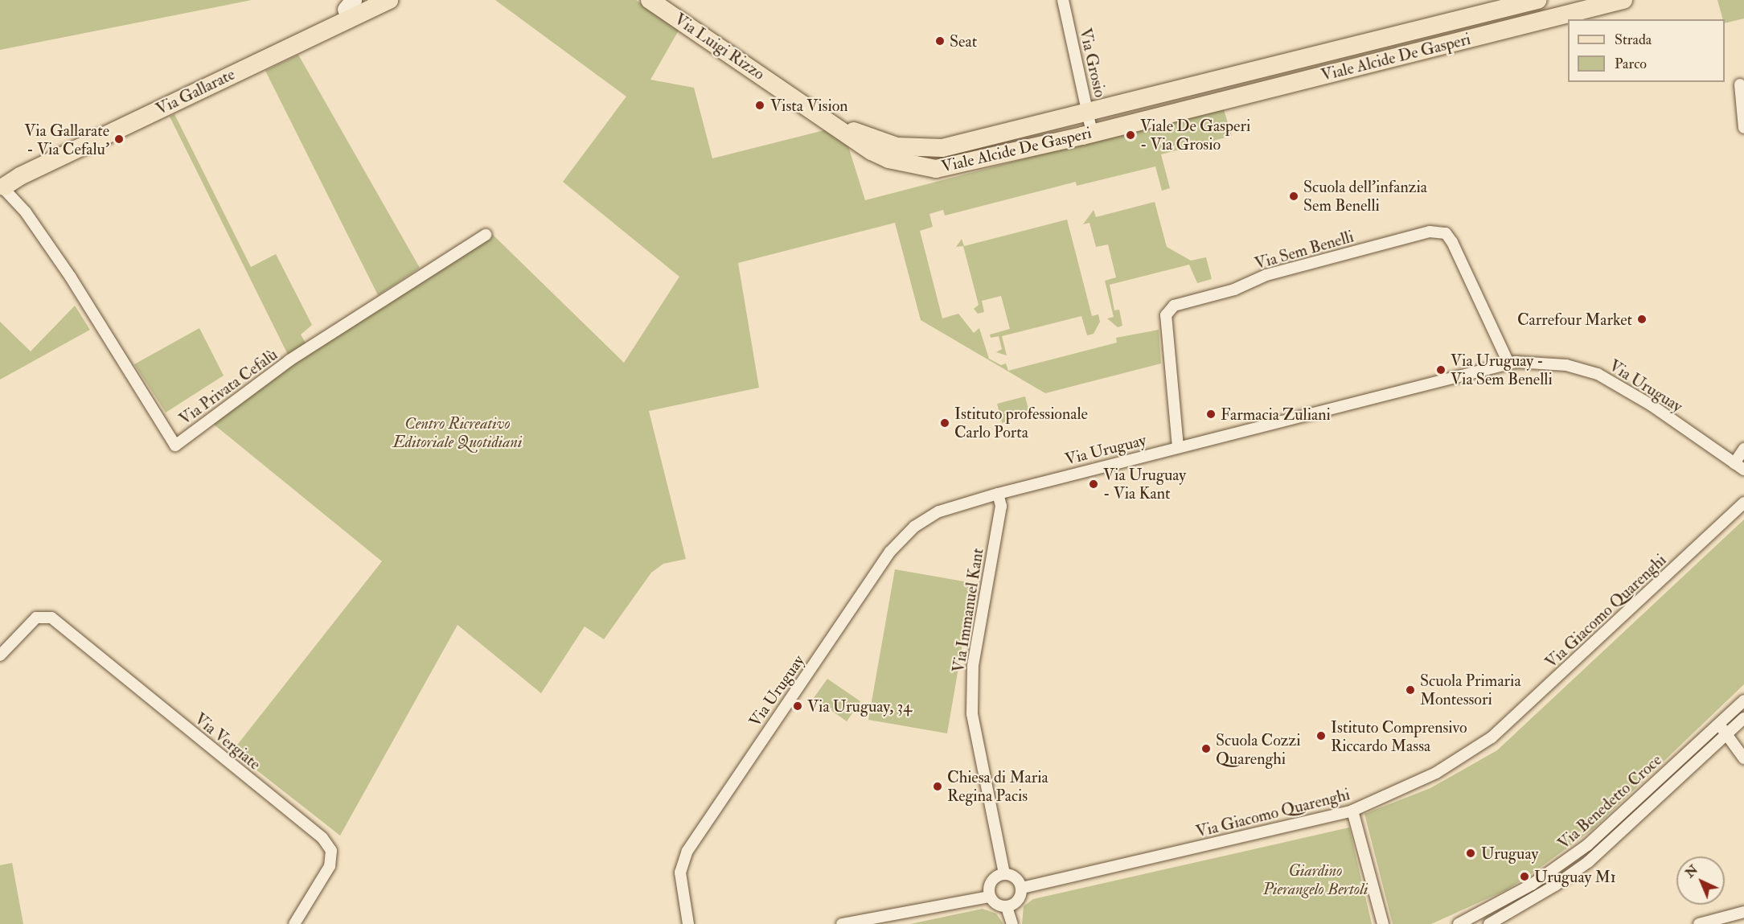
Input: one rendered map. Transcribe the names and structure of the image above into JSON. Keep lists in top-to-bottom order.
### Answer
{
  "streets": {
    "main road": ["Via Luigi Rizzo", "Viale Alcide De Gasperi", "Via Gallarate"],
    "street": [
      "Via Grosio",
      "Via Sem Benelli",
      "Via Uruguay",
      "Via Privata Cefalù",
      "Via Immanuel Kant",
      "Via Giacomo Quarenghi",
      "Via Vergiate",
      "Via Benedetto Croce"
    ]
  },
  "crossings": [
    ["Via Luigi Rizzo", "Viale Alcide De Gasperi"],
    ["Viale Alcide De Gasperi", "Via Grosio"],
    ["Via Gallarate", "Via Privata Cefalù"],
    ["Via Sem Benelli", "Via Uruguay"],
    ["Via Uruguay", "Via Immanuel Kant"],
    ["Via Immanuel Kant", "Via Giacomo Quarenghi"]
  ],
  "parks": ["Centro Ricreativo Editoriale Quotidiani", "Giardino Pierangelo Bertoli"],
  "places": [
    "Seat",
    "Vista Vision",
    "Viale De Gasperi - Via Grosio",
    "Via Gallarate - Via Cefalu'",
    "Scuola dell'infanzia Sem Benelli",
    "Carrefour Market",
    "Via Uruguay - Via Sem Benelli",
    "Farmacia Zuliani",
    "Istituto professionale Carlo Porta",
    "Via Uruguay - Via Kant",
    "Scuola Primaria Montessori",
    "Via Uruguay, 34",
    "Istituto Comprensivo Riccardo Massa",
    "Scuola Cozzi Quarenghi",
    "Chiesa di Maria Regina Pacis",
    "Uruguay",
    "Uruguay M1"
  ],
  "legend": ["Strada", "Parco"],
  "north": "top left"
}
